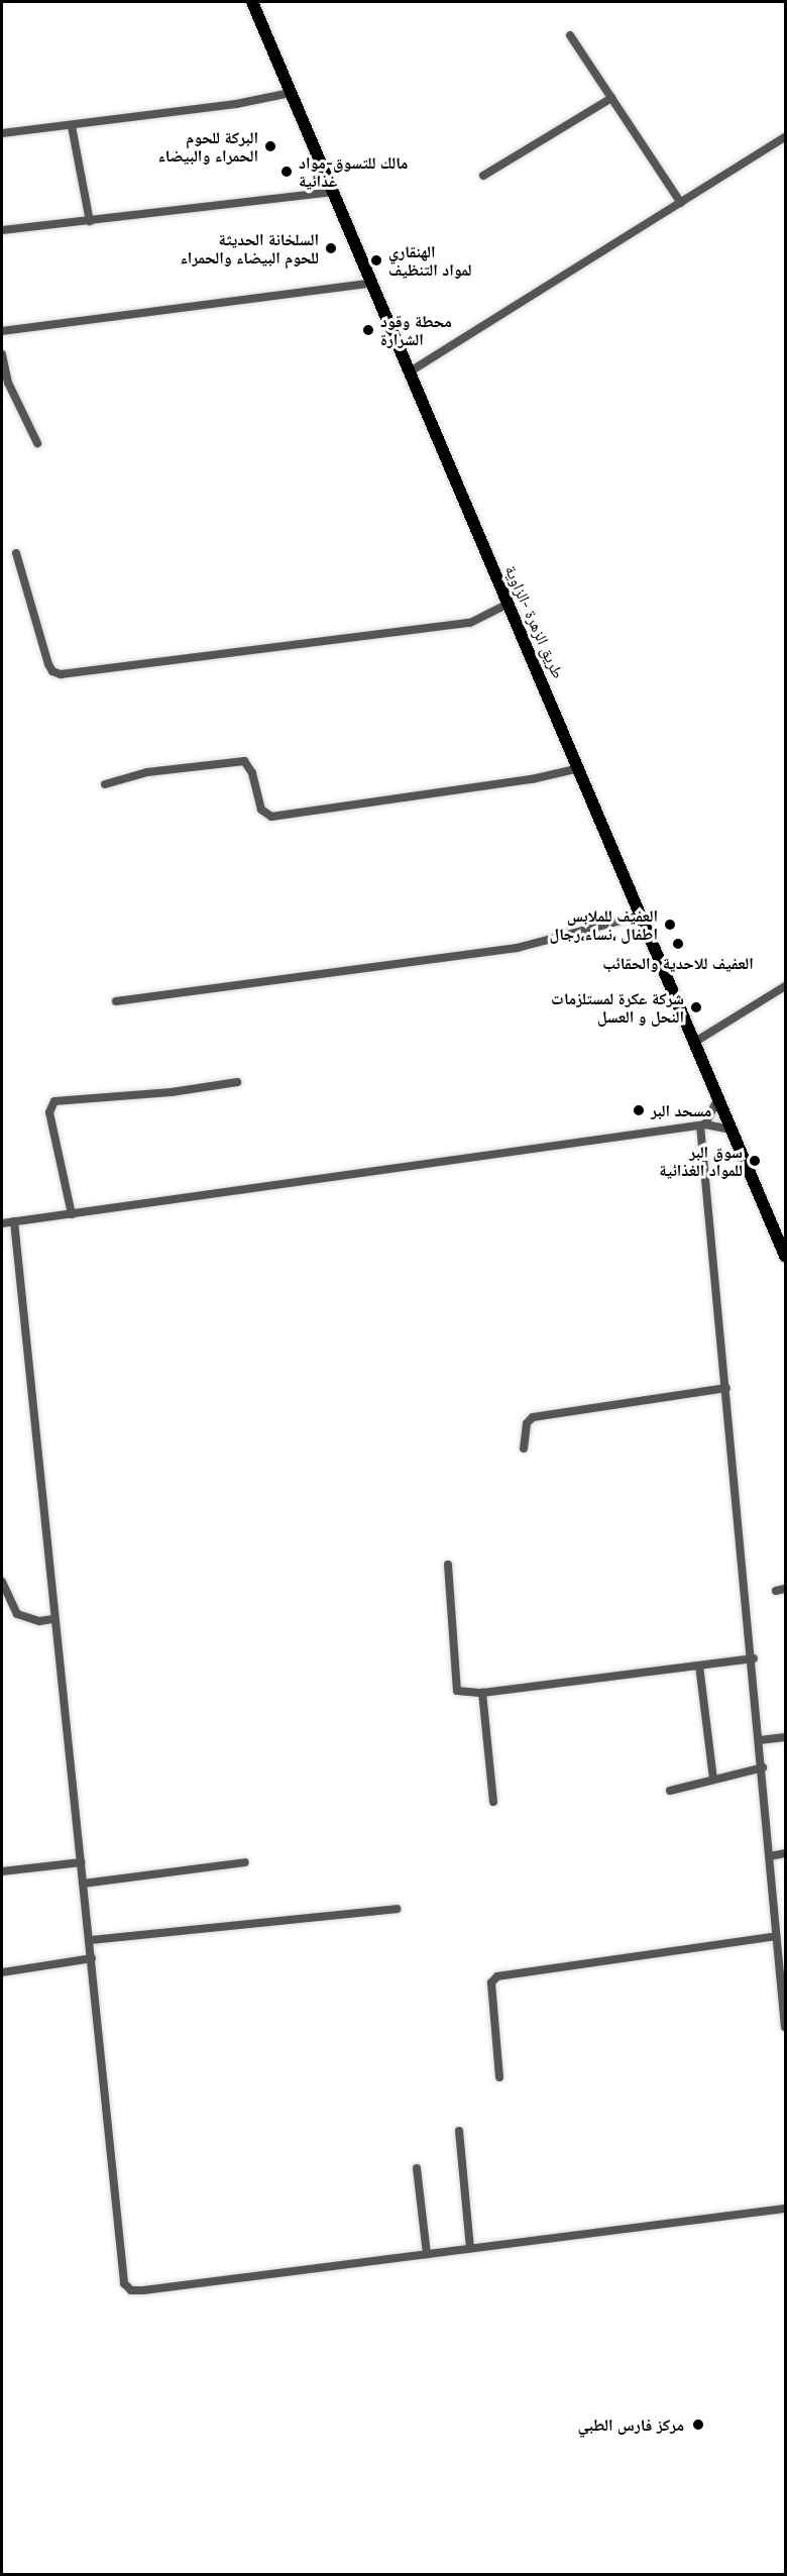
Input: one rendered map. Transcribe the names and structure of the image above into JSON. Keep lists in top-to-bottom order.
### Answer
{
  "streets": {
    "main road": ["طريق الزهرة -الزاوية"]
  },
  "places": [
    "البركة للحوم الحمراء والبيضاء",
    "مالك للتسوق-مواد غذائية",
    "السلخانة الحديثة للحوم البيضاء والحمراء",
    "الهنقاري لمواد التنظيف",
    "محطة وقود الشرارة",
    "العفيف للملابس اطفال ،نساء،رجال",
    "العفيف للاحدية والحقائب",
    "شركة عكرة لمستلزمات النحل و العسل",
    "مسحد البر",
    "سوق البر للمواد الغذائية",
    "مركز فارس الطبي"
  ]
}
